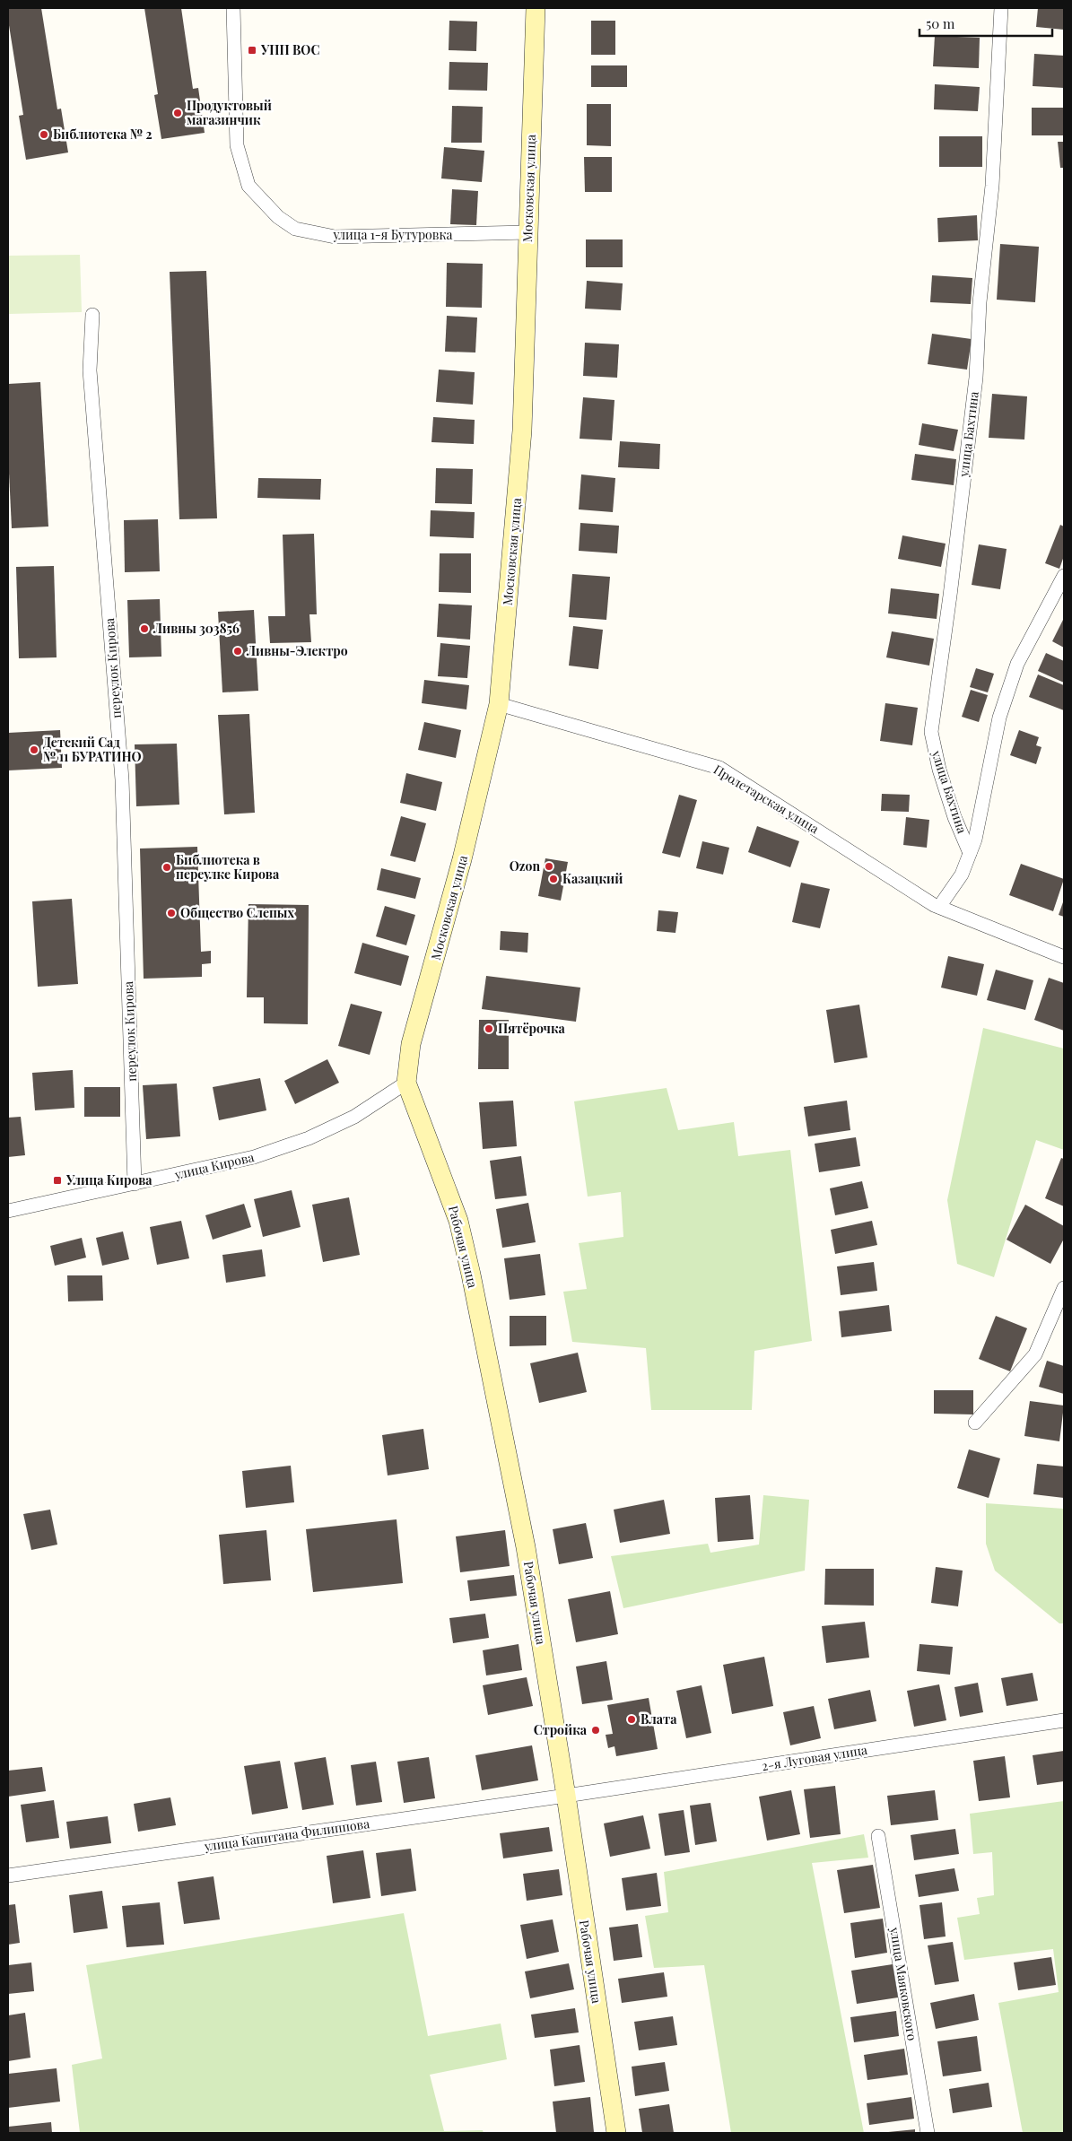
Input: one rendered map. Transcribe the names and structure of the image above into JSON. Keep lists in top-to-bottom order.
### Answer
{
  "streets": {
    "street": [
      "Московская улица",
      "улица 1-я Бутуровка",
      "улица Бахтина",
      "переулок Кирова",
      "Пролетарская улица",
      "улица Кирова",
      "Рабочая улица",
      "2-я Луговая улица",
      "улица Капитана Филиппова",
      "улица Маяковского"
    ]
  },
  "crossings": [
    ["Московская улица", "улица 1-я Бутуровка"],
    ["Московская улица", "Пролетарская улица"],
    ["Московская улица", "улица Кирова"],
    ["Московская улица", "Рабочая улица"],
    ["переулок Кирова", "улица Кирова"],
    ["улица Кирова", "Рабочая улица"],
    ["Рабочая улица", "2-я Луговая улица"],
    ["Рабочая улица", "улица Капитана Филиппова"],
    ["2-я Луговая улица", "улица Капитана Филиппова"]
  ],
  "places": {
    "transit": ["УПП ВОС", "Улица Кирова"],
    "other": [
      "Продуктовый магазинчик",
      "Библиотека № 2",
      "Ливны 303856",
      "Ливны-Электро",
      "Детский Сад № 11 БУРАТИНО",
      "Ozon",
      "Библиотека в переулке Кирова",
      "Казацкий",
      "Общество Слепых",
      "Пятёрочка",
      "Влата",
      "Стройка"
    ]
  },
  "scale_bar": "50 m"
}
